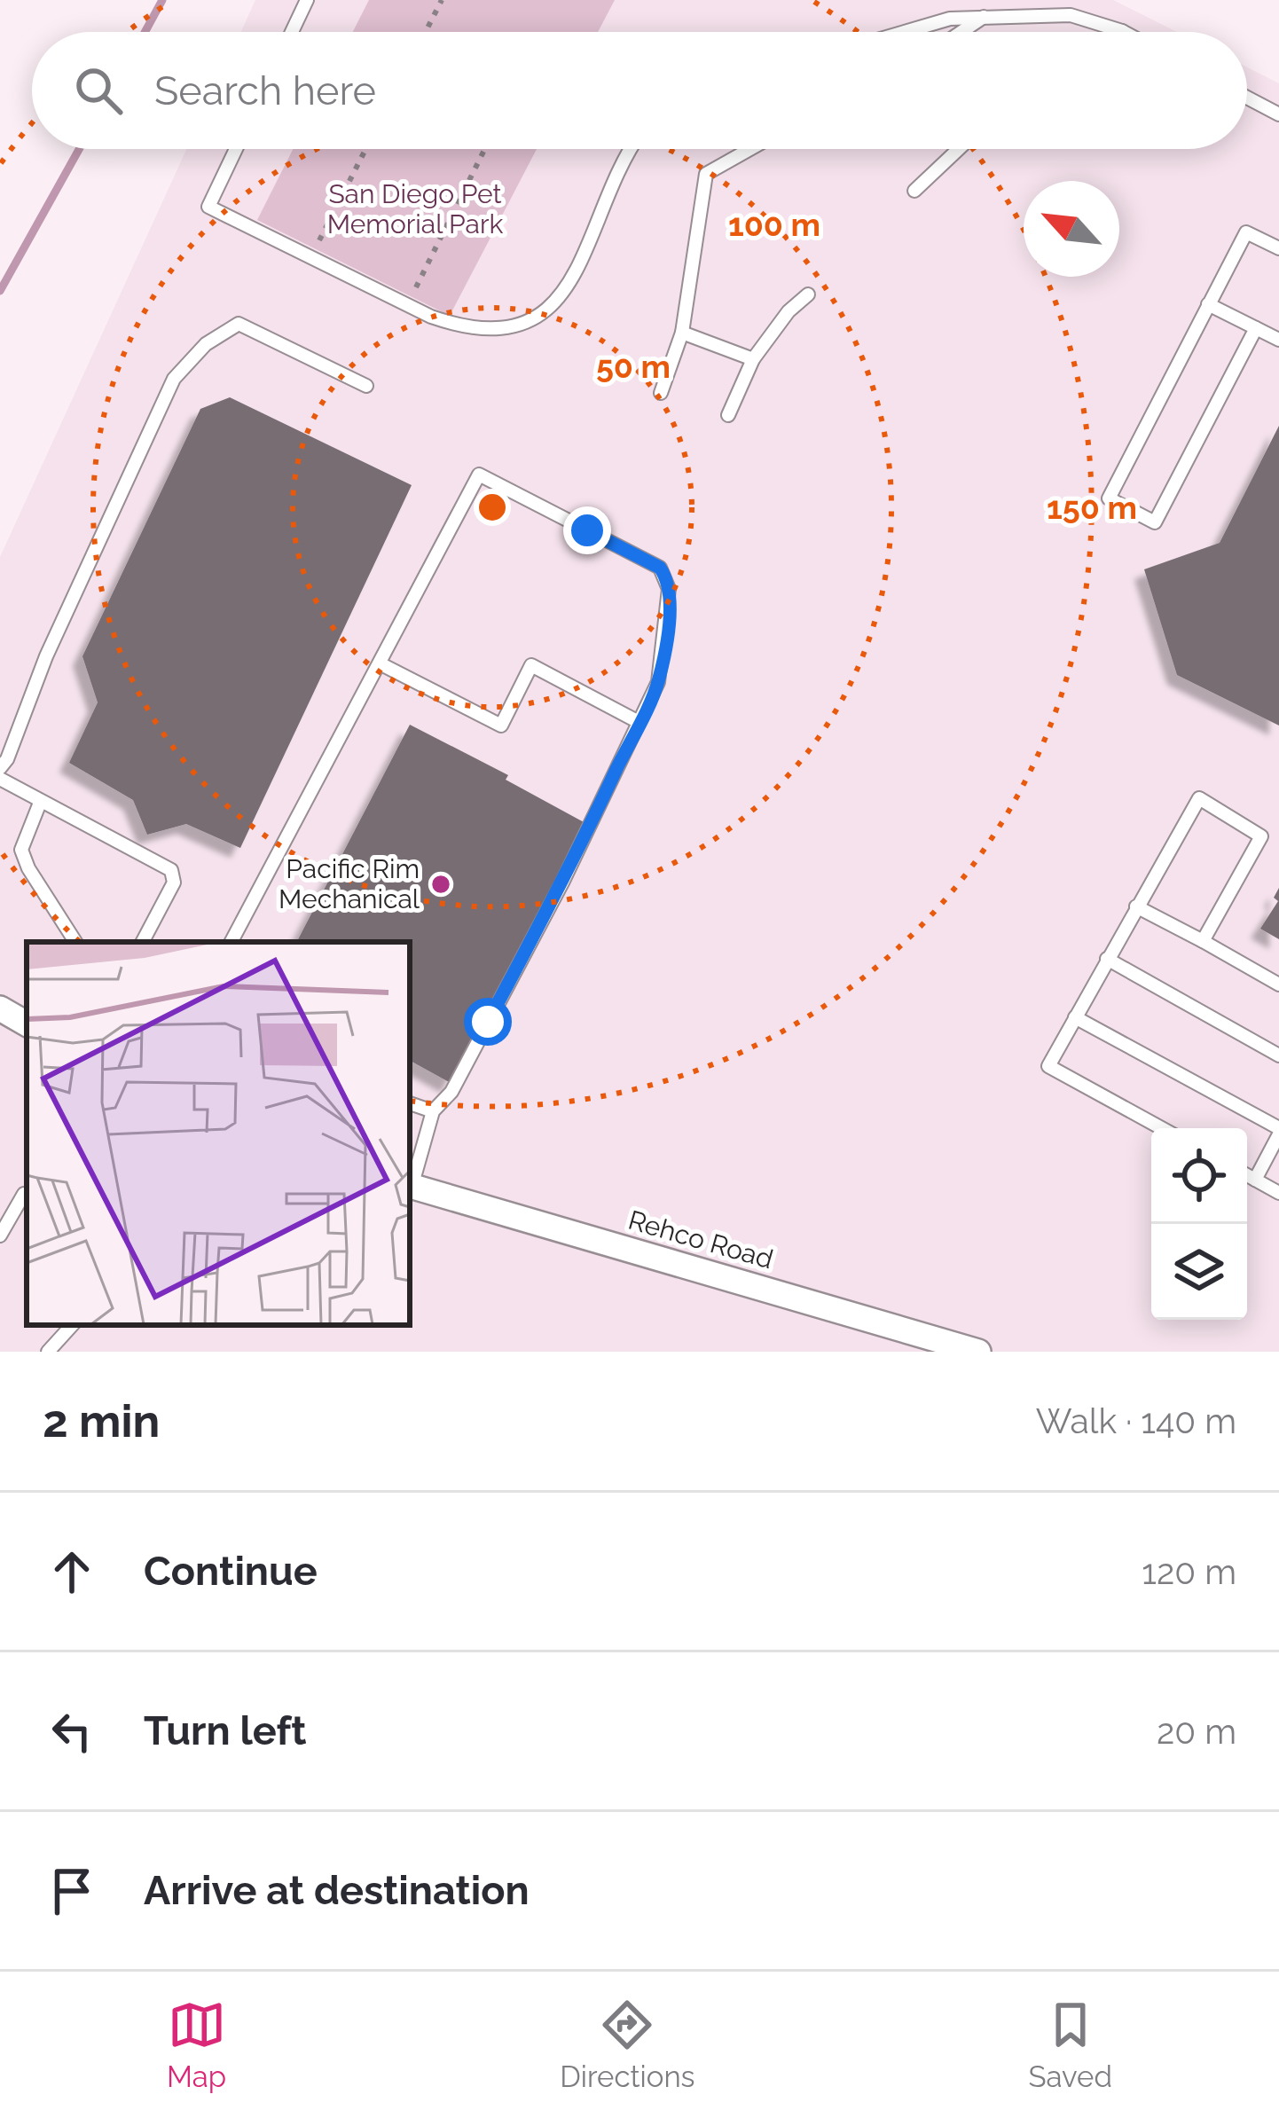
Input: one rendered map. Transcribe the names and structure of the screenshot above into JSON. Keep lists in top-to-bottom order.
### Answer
{
  "streets": {
    "street": ["Rehco Road"]
  },
  "parks": ["San Diego Pet Memorial Park"],
  "places": ["Pacific Rim Mechanical"],
  "north": "top left",
  "page": {
    "search": "Search here",
    "heading": ["2 min", "Walk · 140 m"],
    "list": [
      ["Continue", "120 m"],
      ["Turn left", "20 m"],
      "Arrive at destination"
    ],
    "nav": ["Map", "Directions", "Saved"]
  },
  "rings": ["100 m", "50 m", "150 m"]
}
